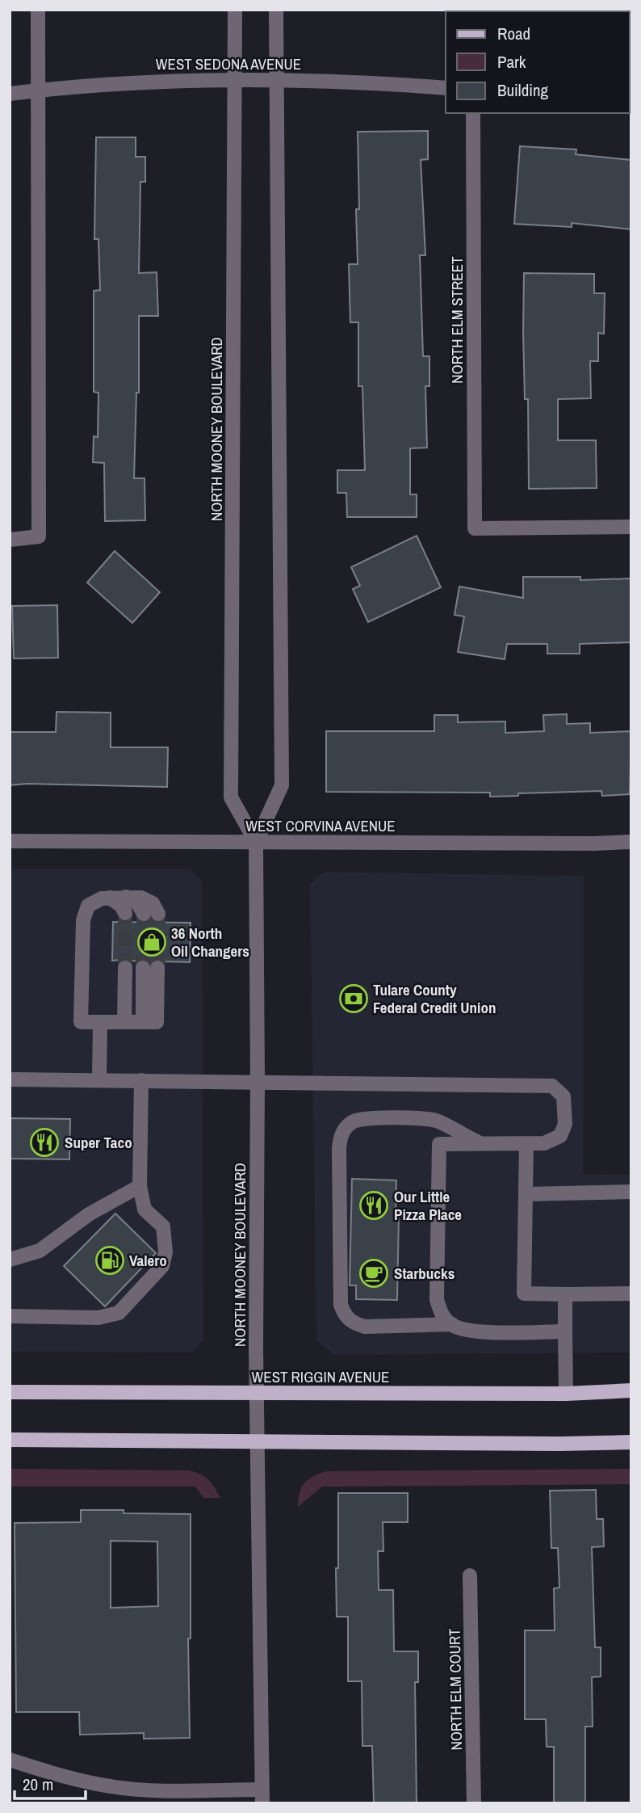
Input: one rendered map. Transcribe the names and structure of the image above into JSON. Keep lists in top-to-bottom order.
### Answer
{
  "streets": {
    "main road": ["WEST RIGGIN AVENUE"],
    "street": [
      "WEST SEDONA AVENUE",
      "NORTH ELM STREET",
      "NORTH MOONEY BOULEVARD",
      "WEST CORVINA AVENUE",
      "NORTH ELM COURT"
    ]
  },
  "crossings": [
    ["WEST SEDONA AVENUE", "NORTH MOONEY BOULEVARD"],
    ["NORTH MOONEY BOULEVARD", "WEST CORVINA AVENUE"],
    ["NORTH MOONEY BOULEVARD", "WEST RIGGIN AVENUE"]
  ],
  "places": {
    "shop": ["36 North Oil Changers"],
    "bank": ["Tulare County Federal Credit Union"],
    "restaurant": ["Super Taco", "Our Little Pizza Place"],
    "fuel station": ["Valero"],
    "cafe": ["Starbucks"]
  },
  "legend": ["Road", "Park", "Building"],
  "scale_bar": "20 m"
}
